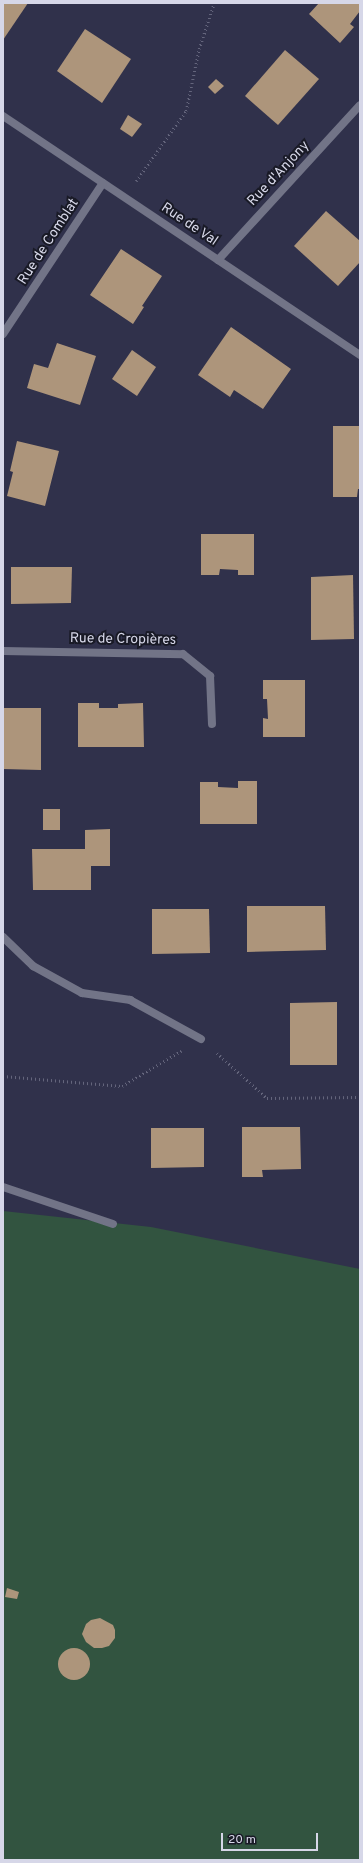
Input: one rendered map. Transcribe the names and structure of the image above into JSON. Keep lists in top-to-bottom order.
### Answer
{
  "streets": {
    "street": [
      "Rue d'Anjony",
      "Rue de Val",
      "Rue de Comblat",
      "Rue de Cropières"
    ]
  },
  "crossings": [
    ["Rue d'Anjony", "Rue de Val"],
    ["Rue de Val", "Rue de Comblat"]
  ],
  "scale_bar": "20 m"
}
